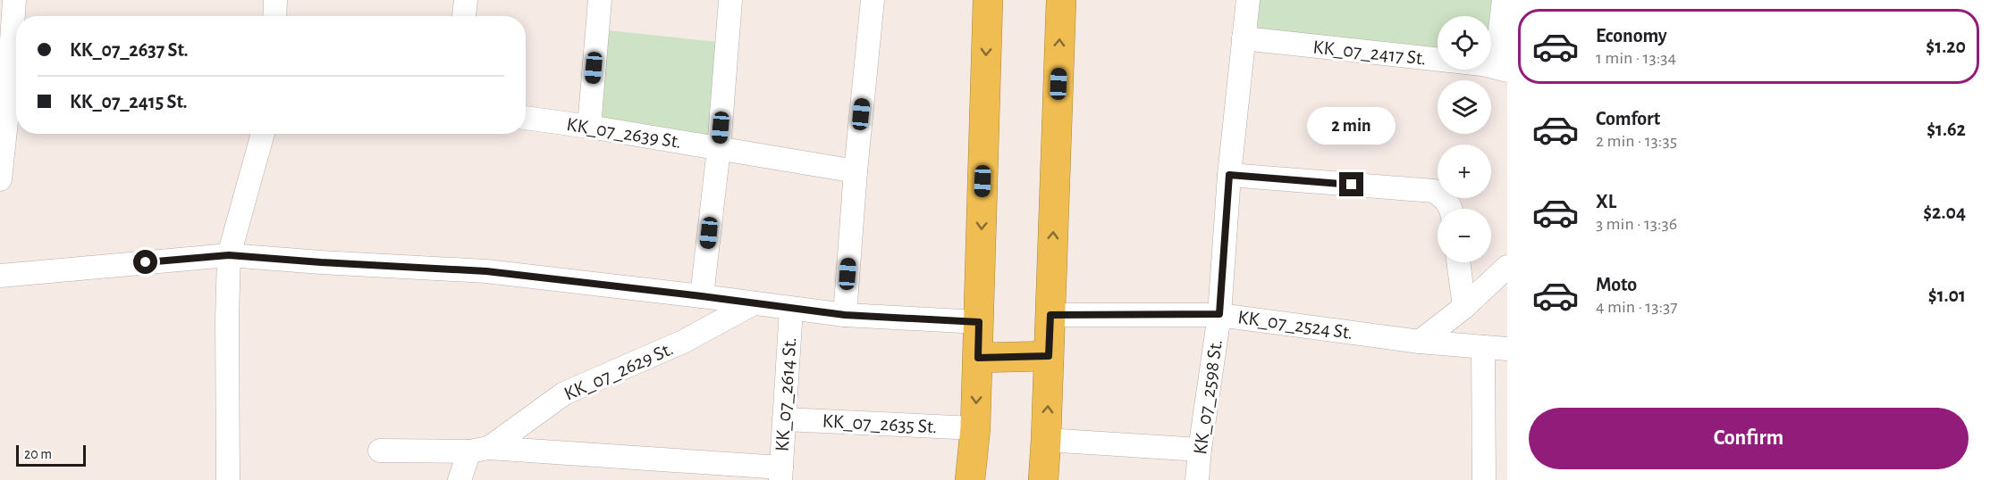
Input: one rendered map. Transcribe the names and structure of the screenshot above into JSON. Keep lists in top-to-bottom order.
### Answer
{
  "streets": {
    "street": [
      "KK_07_2417 St.",
      "KK_07_2639 St.",
      "KK_07_2524 St.",
      "KK_07_2629 St.",
      "KK_07_2614 St.",
      "KK_07_2598 St.",
      "KK_07_2635 St."
    ]
  },
  "crossings": [
    ["KK_07_2417 St.", "KK_07_2598 St."],
    ["KK_07_2524 St.", "KK_07_2598 St."],
    ["KK_07_2614 St.", "KK_07_2635 St."]
  ],
  "scale_bar": "20 m",
  "page": {
    "list": [
      {
        "name": "Economy",
        "note": "1 min · 13:34",
        "value": "$1.20"
      },
      {
        "name": "Comfort",
        "note": "2 min · 13:35",
        "value": "$1.62"
      },
      {
        "name": "XL",
        "note": "3 min · 13:36",
        "value": "$2.04"
      },
      {
        "name": "Moto",
        "note": "4 min · 13:37",
        "value": "$1.01"
      }
    ],
    "map_buttons": ["+", "−"],
    "banner": ["KK_07_2637 St.", "KK_07_2415 St."],
    "bubble": "2 min",
    "buttons": "Confirm",
    "scale": "20 m"
  }
}
